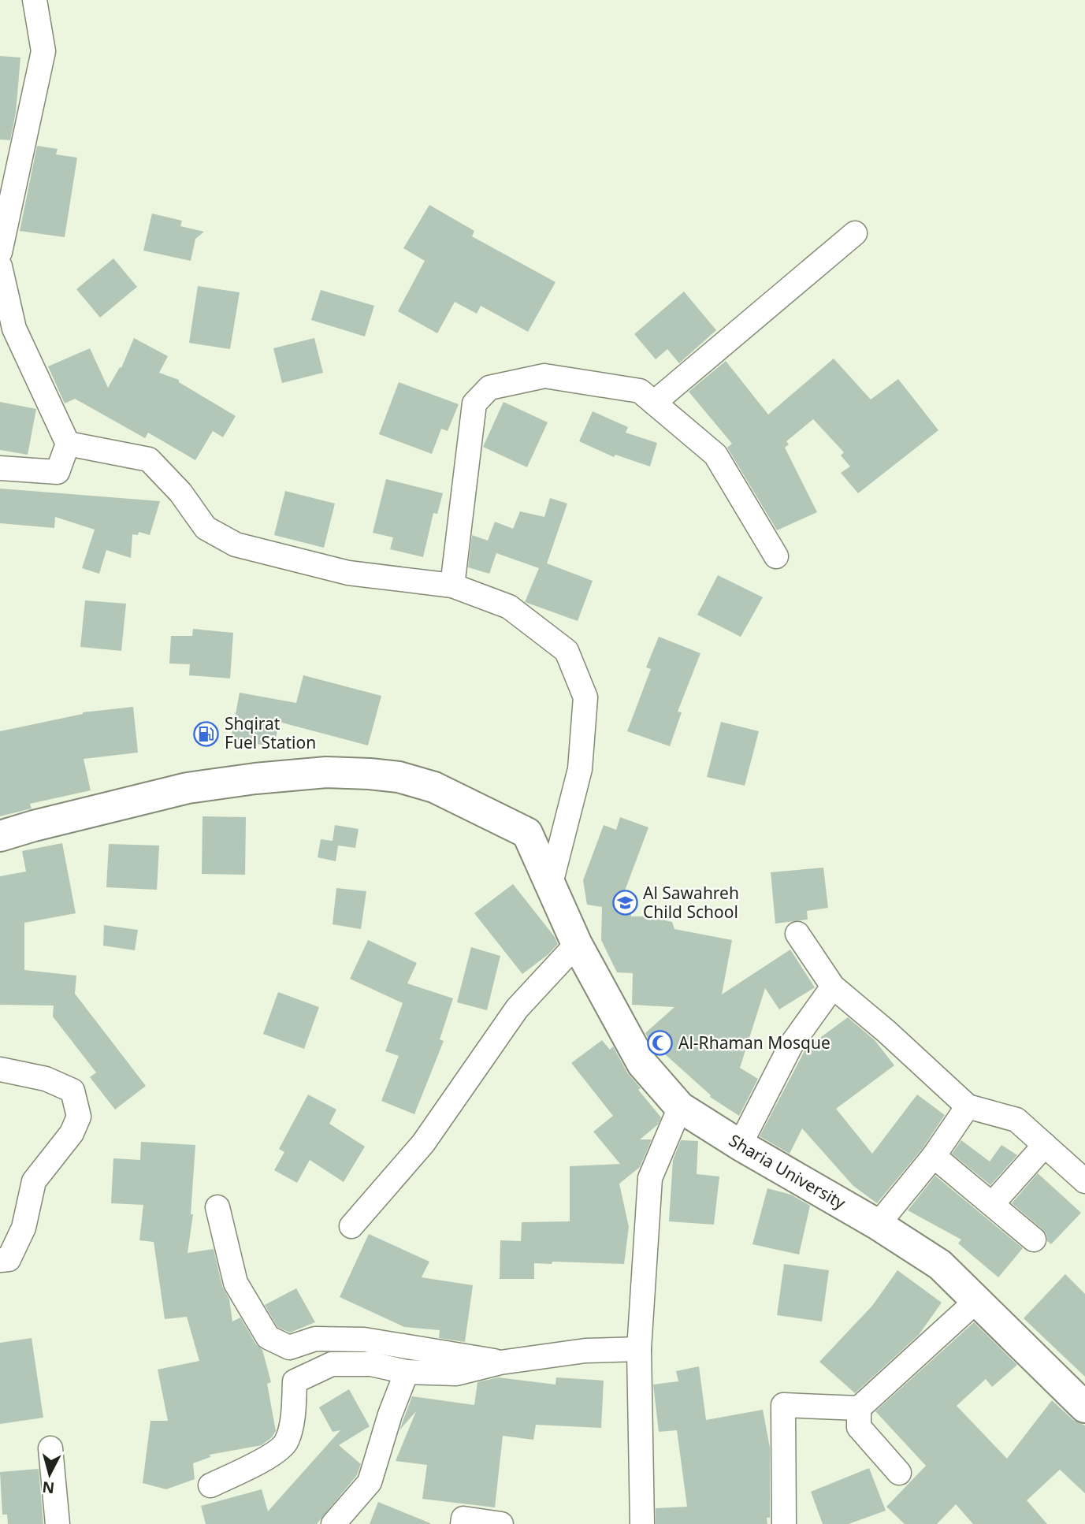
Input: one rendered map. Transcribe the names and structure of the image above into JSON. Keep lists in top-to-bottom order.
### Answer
{
  "streets": {
    "main road": ["Sharia University"]
  },
  "places": {
    "fuel station": ["Shqirat Fuel Station"],
    "school or university": ["Al Sawahreh Child School"],
    "mosque": ["Al-Rhaman Mosque"]
  },
  "north": "bottom"
}
